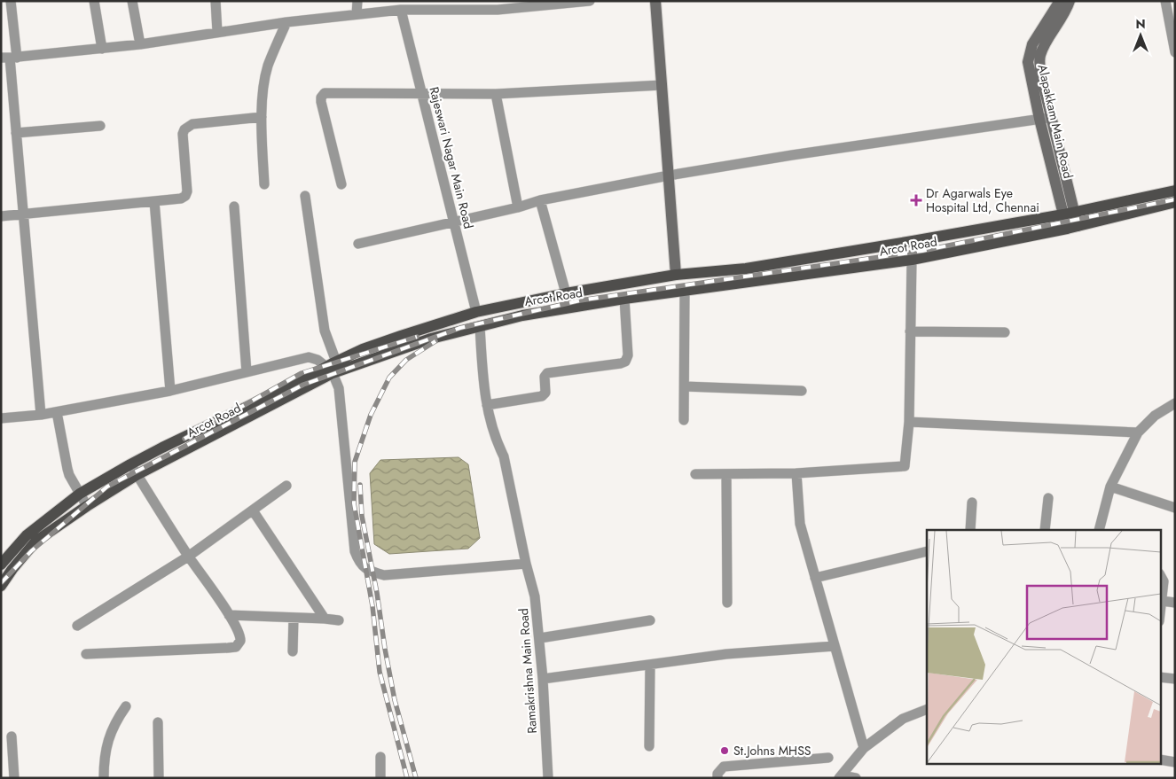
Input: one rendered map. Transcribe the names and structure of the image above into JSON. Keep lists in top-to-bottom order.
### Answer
{
  "streets": {
    "main road": ["Alapakkam Main Road", "Arcot Road"],
    "street": ["Rajeswari Nagar Main Road", "Ramakrishna Main Road"]
  },
  "crossings": [
    ["Alapakkam Main Road", "Arcot Road"],
    ["Rajeswari Nagar Main Road", "Arcot Road"],
    ["Arcot Road", "Ramakrishna Main Road"]
  ],
  "places": {
    "health": ["Dr Agarwals Eye Hospital Ltd, Chennai"],
    "other": ["St.Johns MHSS"]
  },
  "north": "top"
}
